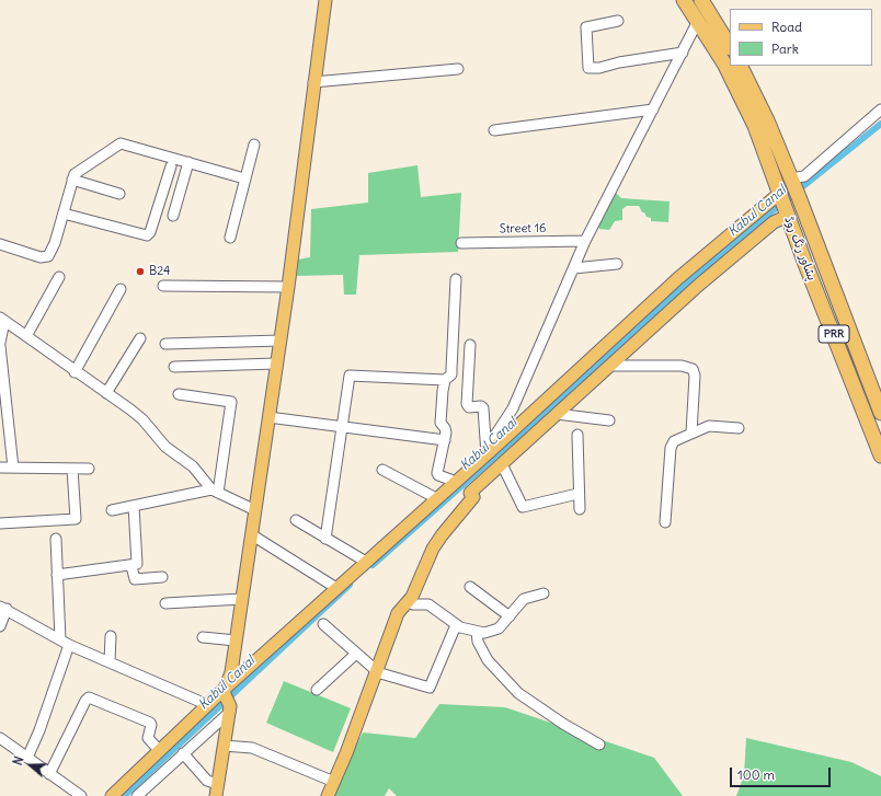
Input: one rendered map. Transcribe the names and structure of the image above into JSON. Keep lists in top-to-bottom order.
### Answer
{
  "streets": {
    "highway": ["پشاور رنگ روڈ", "PRR"],
    "street": ["Street 16"]
  },
  "water": ["Kabul Canal"],
  "places": ["B24"],
  "legend": ["Road", "Park"],
  "scale_bar": "100 m",
  "north": "left"
}
